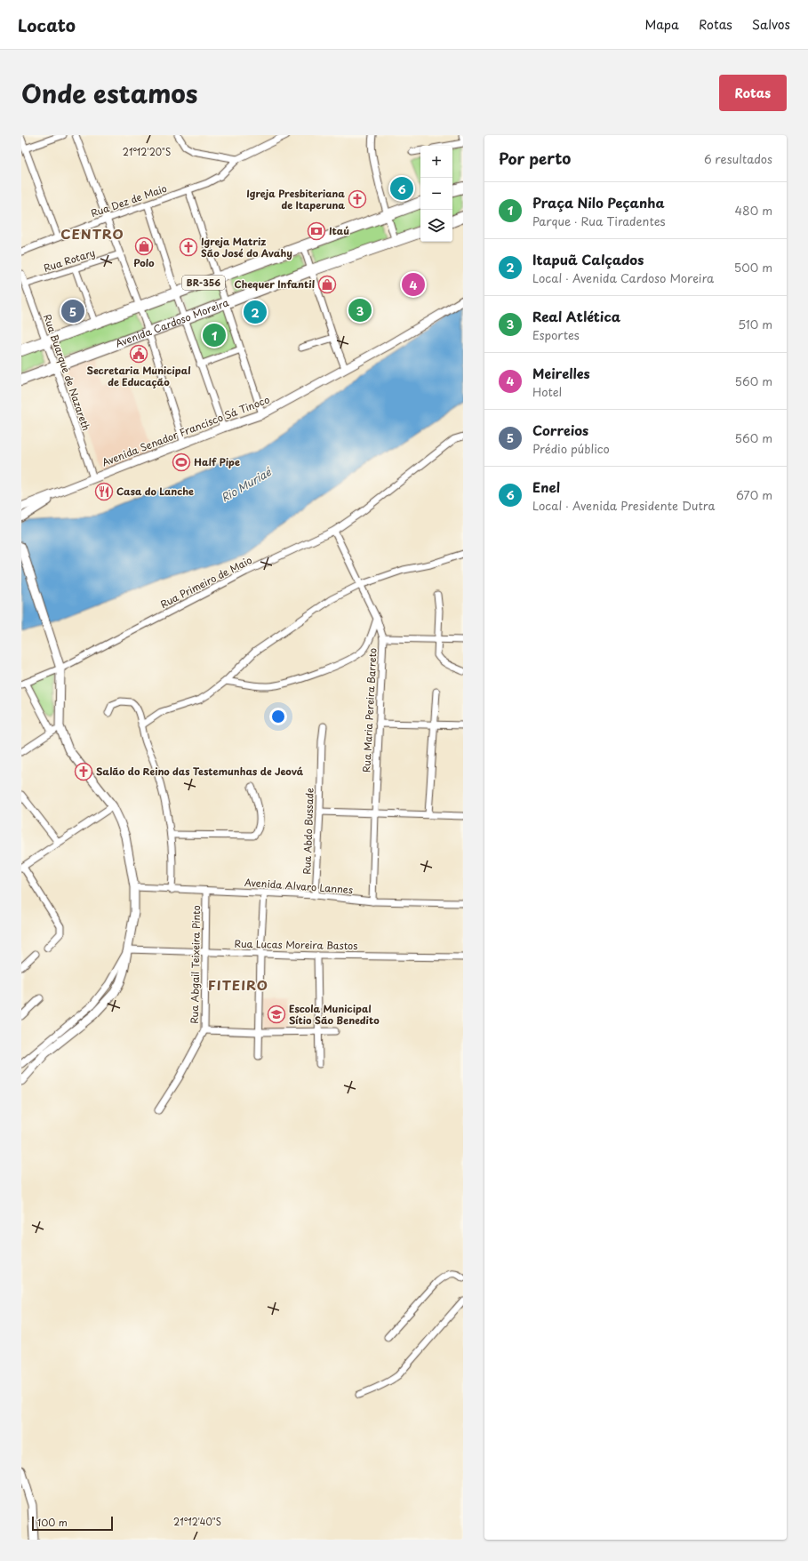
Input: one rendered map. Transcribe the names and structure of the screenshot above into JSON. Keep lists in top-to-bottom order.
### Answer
{
  "streets": {
    "highway": ["BR-356", "Avenida Cardoso Moreira"],
    "street": [
      "Rua Dez de Maio",
      "Rua Rotary",
      "Rua Buarque de Nazareth",
      "Avenida Senador Francisco Sá Tinoco",
      "Rua Primeiro de Maio",
      "Rua Maria Pereira Barreto",
      "Rua Abdo Bussade",
      "Avenida Alvaro Lannes",
      "Rua Lucas Moreira Bastos",
      "Rua Abgail Teixeira Pinto"
    ]
  },
  "crossings": [
    ["Rua Dez de Maio", "BR-356"],
    ["Rua Rotary", "Rua Buarque de Nazareth"],
    ["BR-356", "Avenida Cardoso Moreira"],
    ["BR-356", "Rua Buarque de Nazareth"],
    ["BR-356", "Avenida Senador Francisco Sá Tinoco"],
    ["Avenida Cardoso Moreira", "Rua Buarque de Nazareth"],
    ["Rua Buarque de Nazareth", "Avenida Senador Francisco Sá Tinoco"],
    ["Rua Primeiro de Maio", "Rua Maria Pereira Barreto"],
    ["Rua Maria Pereira Barreto", "Avenida Alvaro Lannes"],
    ["Rua Abdo Bussade", "Avenida Alvaro Lannes"],
    ["Avenida Alvaro Lannes", "Rua Abgail Teixeira Pinto"],
    ["Rua Lucas Moreira Bastos", "Rua Abgail Teixeira Pinto"]
  ],
  "districts": ["CENTRO", "FITEIRO"],
  "water": ["Rio Muriaé"],
  "places": {
    "church": ["Igreja Presbiteriana de Itaperuna", "Igreja Matriz São José do Avahy", "Salão do Reino das Testemunhas de Jeová"],
    "bank": ["Itaú"],
    "shop": ["Polo", "Chequer Infantil"],
    "public building": ["Secretaria Municipal de Educação"],
    "sports": ["Half Pipe"],
    "restaurant": ["Casa do Lanche"],
    "school or university": ["Escola Municipal Sítio São Benedito"]
  },
  "scale_bar": "100 m",
  "page": {
    "header": "Locato",
    "nav": ["Mapa", "Rotas", "Salvos"],
    "title": "Onde estamos",
    "buttons": "Rotas",
    "heading": ["Por perto", "6 resultados"],
    "map_buttons": ["+", "−"],
    "pins": [
      "6",
      "4",
      "3",
      "5",
      "2",
      "1"
    ],
    "list": [
      {
        "mark": "1",
        "name": "Praça Nilo Peçanha",
        "note": "Parque · Rua Tiradentes",
        "value": "480 m"
      },
      {
        "mark": "2",
        "name": "Itapuã Calçados",
        "note": "Local · Avenida Cardoso Moreira",
        "value": "500 m"
      },
      {
        "mark": "3",
        "name": "Real Atlética",
        "note": "Esportes",
        "value": "510 m"
      },
      {
        "mark": "4",
        "name": "Meirelles",
        "note": "Hotel",
        "value": "560 m"
      },
      {
        "mark": "5",
        "name": "Correios",
        "note": "Prédio público",
        "value": "560 m"
      },
      {
        "mark": "6",
        "name": "Enel",
        "note": "Local · Avenida Presidente Dutra",
        "value": "670 m"
      }
    ],
    "scale": "100 m"
  },
  "coordinates": ["21°12'20\"S", "21°12'40\"S"]
}
